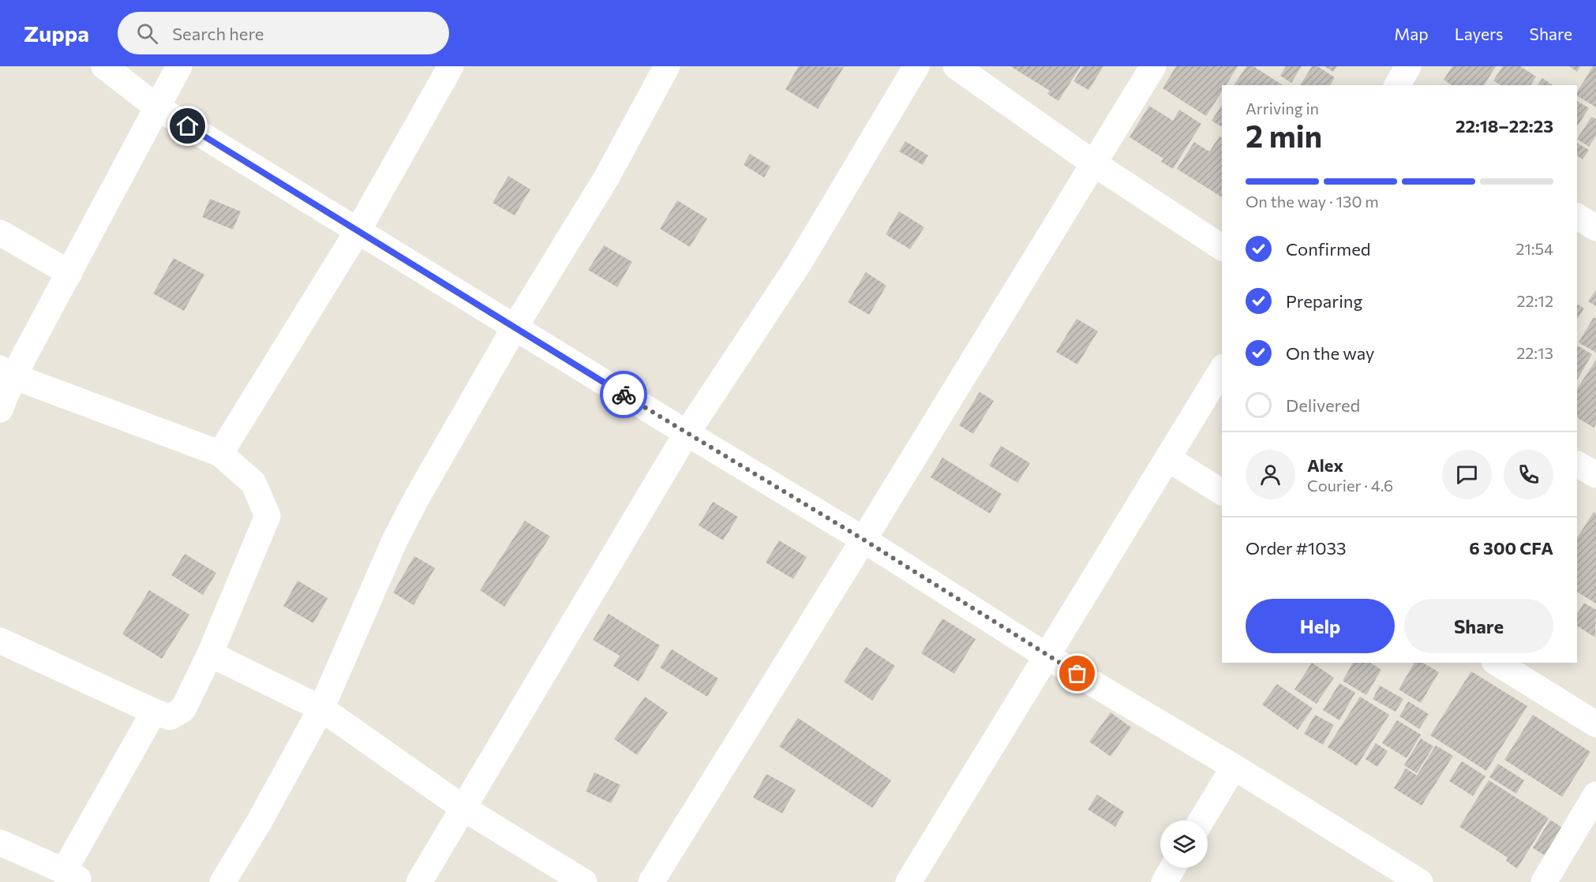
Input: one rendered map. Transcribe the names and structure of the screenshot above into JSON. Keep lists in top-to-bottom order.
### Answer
{
  "page": {
    "header": "Zuppa",
    "search": "Search here",
    "nav": ["Map", "Layers", "Share"],
    "heading": ["2 min", "Arriving in", "22:18–22:23"],
    "panel": [
      "Alex",
      "Courier · 4.6",
      "Order #1033",
      "6 300 CFA"
    ],
    "bar": "On the way · 130 m",
    "list": [
      ["Confirmed", "21:54"],
      ["Preparing", "22:12"],
      ["On the way", "22:13"],
      "Delivered"
    ],
    "buttons": ["Help", "Share"]
  }
}
